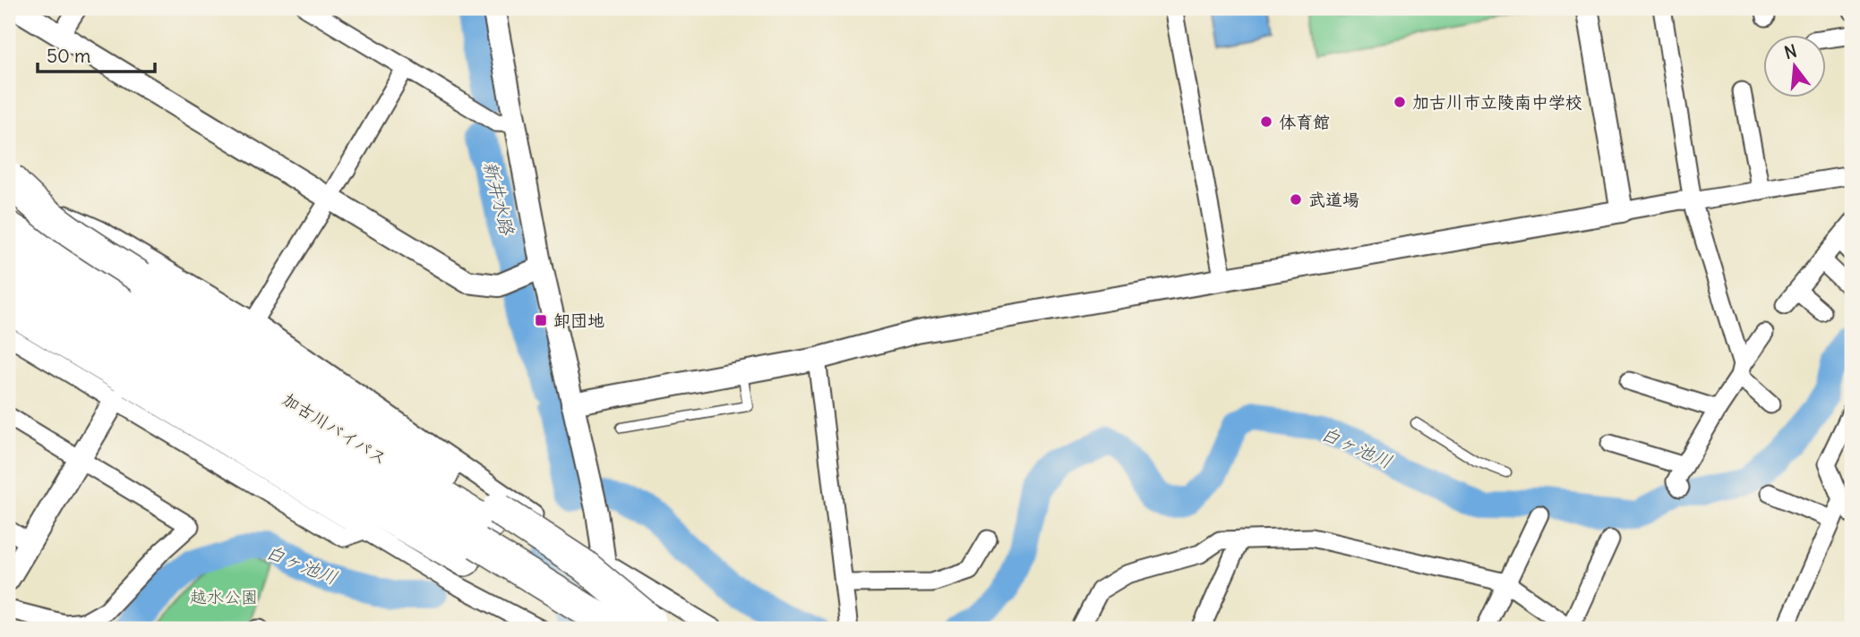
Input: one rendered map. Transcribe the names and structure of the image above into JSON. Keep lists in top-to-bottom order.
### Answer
{
  "streets": {
    "highway": ["加古川バイパス"]
  },
  "water": ["新井水路", "白ヶ池川"],
  "parks": ["越水公園"],
  "places": {
    "other": ["加古川市立陵南中学校", "体育館", "武道場"],
    "transit": ["卸団地"]
  },
  "scale_bar": "50 m",
  "north": "top"
}
